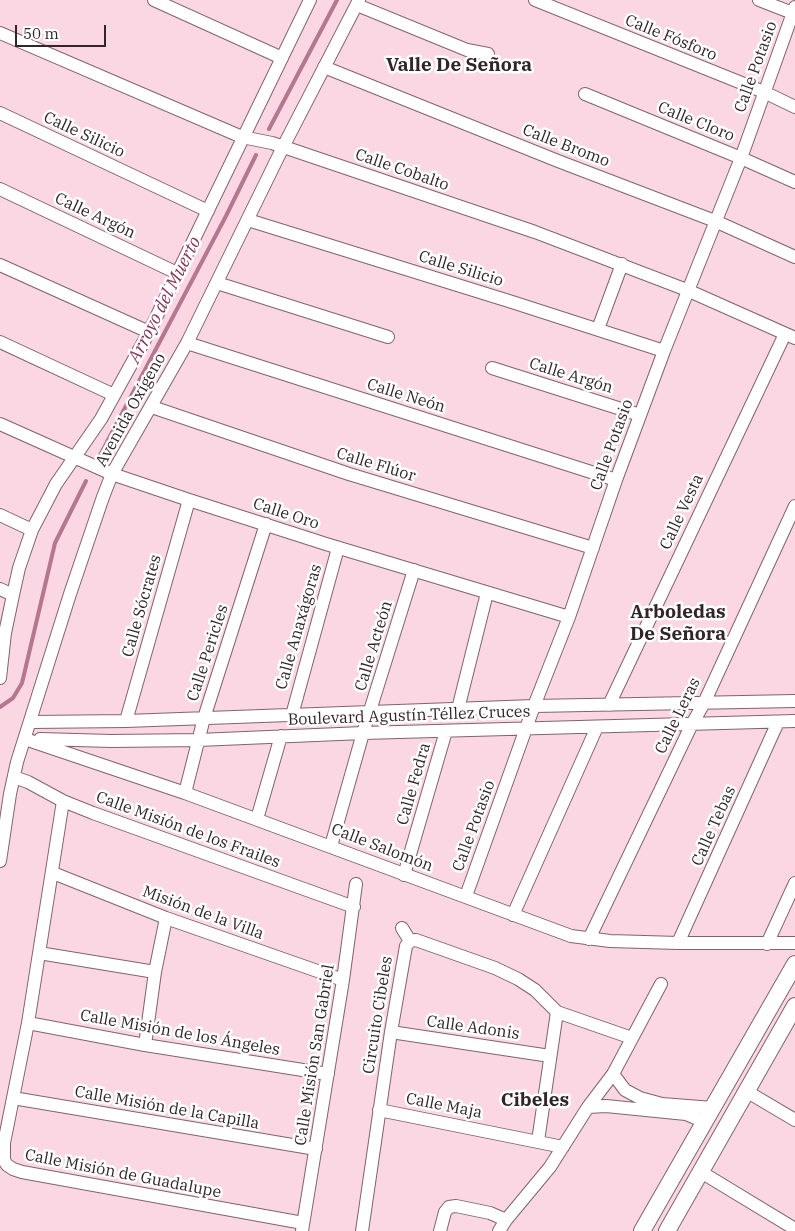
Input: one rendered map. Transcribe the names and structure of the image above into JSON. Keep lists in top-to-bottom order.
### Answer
{
  "streets": {
    "street": [
      "Calle Fósforo",
      "Calle Potasio",
      "Calle Cloro",
      "Calle Silicio",
      "Calle Bromo",
      "Calle Cobalto",
      "Calle Argón",
      "Calle Neón",
      "Avenida Oxígeno",
      "Calle Flúor",
      "Calle Vesta",
      "Calle Oro",
      "Calle Sócrates",
      "Calle Anaxágoras",
      "Calle Acteón",
      "Calle Pericles",
      "Boulevard Agustín Téllez Cruces",
      "Calle Leras",
      "Calle Fedra",
      "Calle Tebas",
      "Calle Misión de los Frailes",
      "Calle Salomón",
      "Misión de la Villa",
      "Circuito Cibeles",
      "Calle Adonis",
      "Calle Misión de los Ángeles",
      "Calle Misión San Gabriel",
      "Calle Maja",
      "Calle Misión de la Capilla",
      "Calle Misión de Guadalupe"
    ]
  },
  "crossings": [
    ["Calle Fósforo", "Calle Potasio"],
    ["Calle Potasio", "Calle Cloro"],
    ["Calle Potasio", "Calle Silicio"],
    ["Calle Potasio", "Calle Bromo"],
    ["Calle Potasio", "Calle Cobalto"],
    ["Calle Potasio", "Calle Argón"],
    ["Calle Potasio", "Calle Neón"],
    ["Calle Potasio", "Calle Flúor"],
    ["Calle Potasio", "Calle Oro"],
    ["Calle Potasio", "Boulevard Agustín Téllez Cruces"],
    ["Calle Potasio", "Calle Salomón"],
    ["Calle Silicio", "Avenida Oxígeno"],
    ["Calle Bromo", "Avenida Oxígeno"],
    ["Calle Cobalto", "Avenida Oxígeno"],
    ["Calle Cobalto", "Calle Vesta"],
    ["Calle Argón", "Avenida Oxígeno"],
    ["Calle Neón", "Avenida Oxígeno"],
    ["Avenida Oxígeno", "Calle Flúor"],
    ["Avenida Oxígeno", "Calle Oro"],
    ["Avenida Oxígeno", "Boulevard Agustín Téllez Cruces"],
    ["Avenida Oxígeno", "Calle Misión de los Frailes"],
    ["Avenida Oxígeno", "Calle Salomón"],
    ["Calle Vesta", "Boulevard Agustín Téllez Cruces"],
    ["Calle Oro", "Calle Sócrates"],
    ["Calle Oro", "Calle Anaxágoras"],
    ["Calle Oro", "Calle Acteón"],
    ["Calle Oro", "Calle Pericles"],
    ["Calle Sócrates", "Boulevard Agustín Téllez Cruces"],
    ["Calle Anaxágoras", "Boulevard Agustín Téllez Cruces"],
    ["Calle Acteón", "Boulevard Agustín Téllez Cruces"],
    ["Calle Acteón", "Calle Salomón"],
    ["Calle Pericles", "Boulevard Agustín Téllez Cruces"],
    ["Calle Pericles", "Calle Salomón"],
    ["Boulevard Agustín Téllez Cruces", "Calle Leras"],
    ["Boulevard Agustín Téllez Cruces", "Calle Fedra"],
    ["Boulevard Agustín Téllez Cruces", "Calle Tebas"],
    ["Boulevard Agustín Téllez Cruces", "Calle Salomón"],
    ["Calle Leras", "Calle Salomón"],
    ["Calle Fedra", "Calle Salomón"],
    ["Calle Tebas", "Calle Salomón"],
    ["Calle Misión de los Frailes", "Calle Misión San Gabriel"],
    ["Calle Misión de los Frailes", "Calle Misión de Guadalupe"],
    ["Misión de la Villa", "Calle Misión San Gabriel"],
    ["Misión de la Villa", "Calle Misión de Guadalupe"],
    ["Circuito Cibeles", "Calle Adonis"],
    ["Circuito Cibeles", "Calle Maja"],
    ["Calle Misión de los Ángeles", "Calle Misión San Gabriel"],
    ["Calle Misión de los Ángeles", "Calle Misión de Guadalupe"],
    ["Calle Misión San Gabriel", "Calle Misión de la Capilla"],
    ["Calle Misión San Gabriel", "Calle Misión de Guadalupe"],
    ["Calle Misión de la Capilla", "Calle Misión de Guadalupe"]
  ],
  "districts": ["Valle De Señora", "Arboledas De Señora", "Cibeles"],
  "water": ["Arroyo del Muerto"],
  "scale_bar": "50 m"
}
